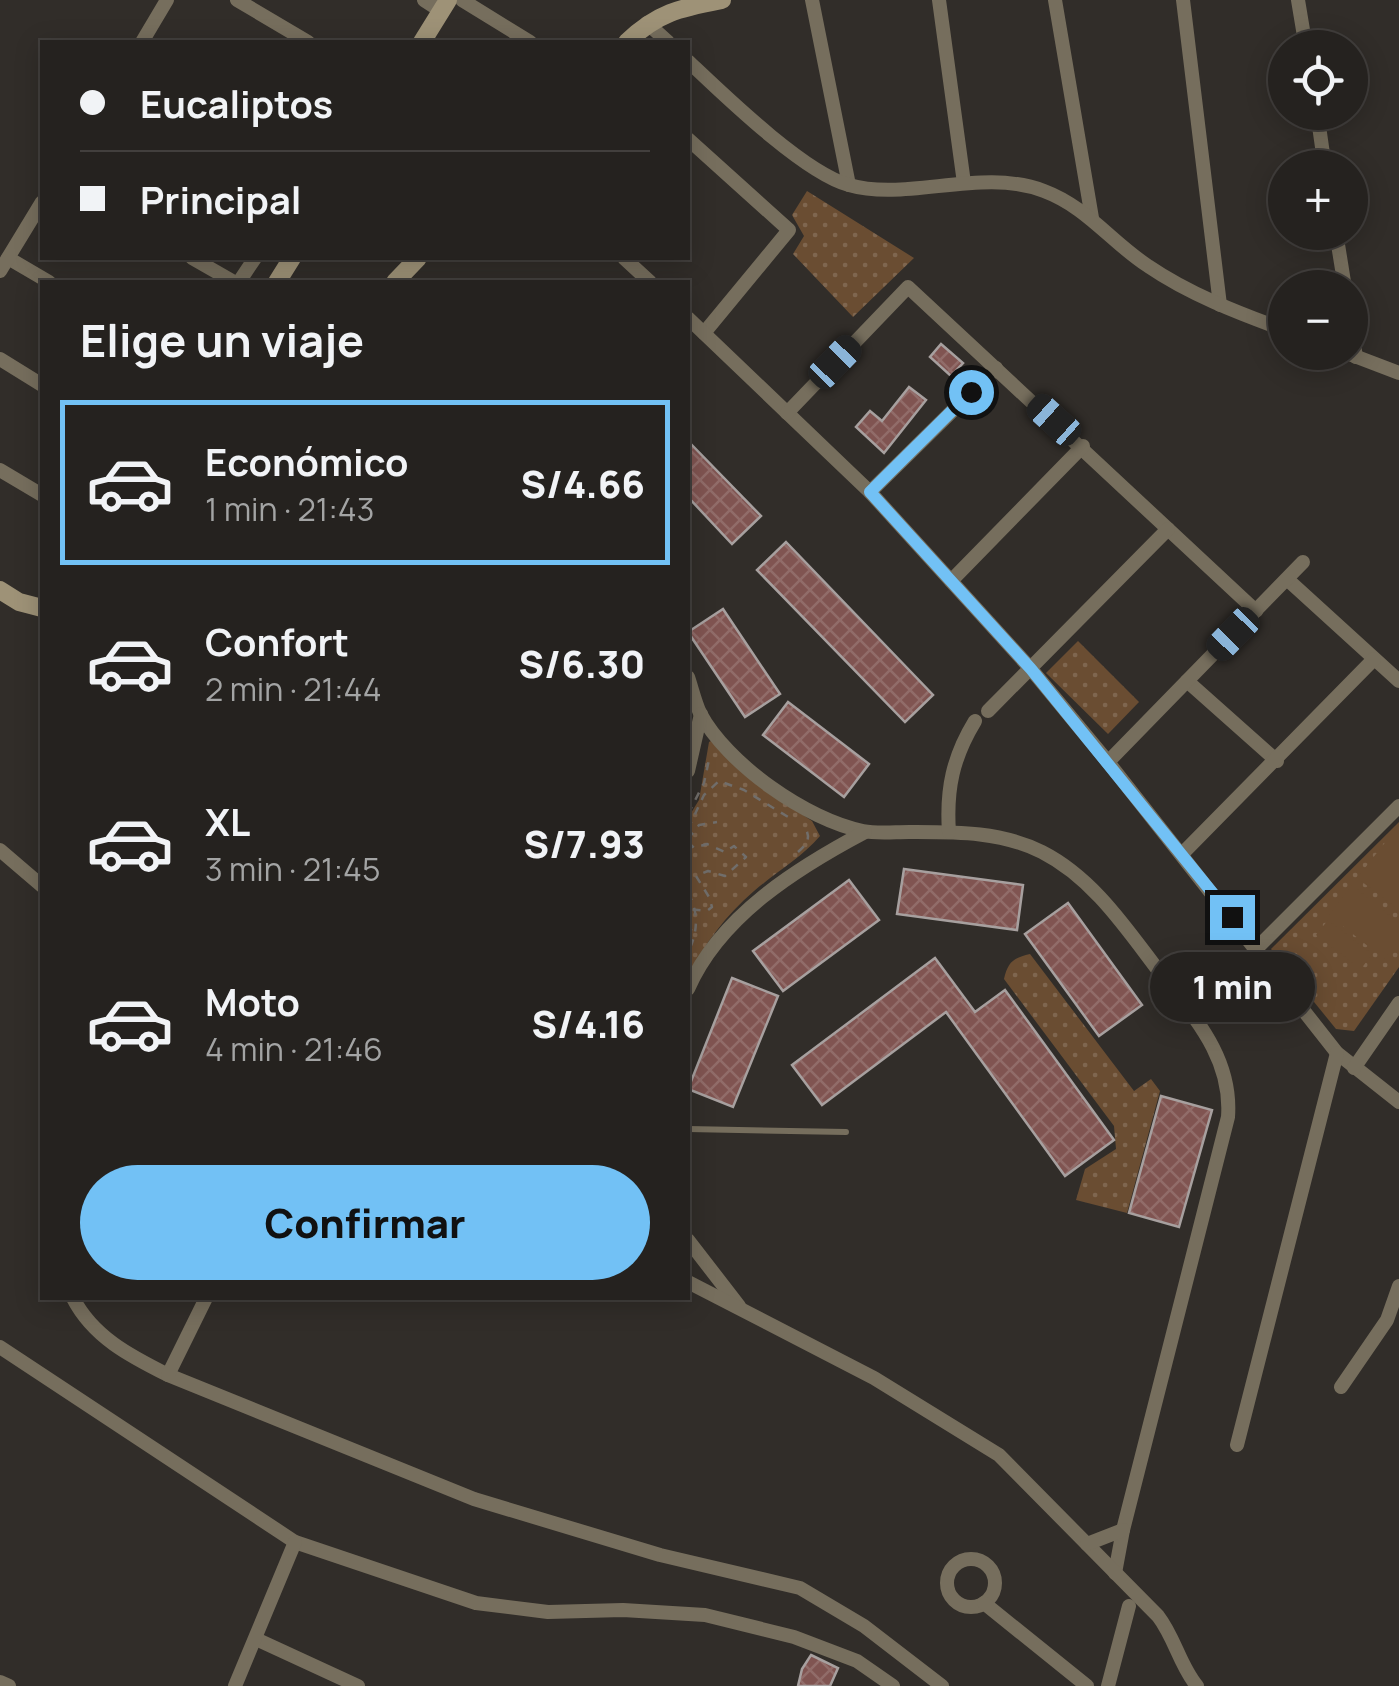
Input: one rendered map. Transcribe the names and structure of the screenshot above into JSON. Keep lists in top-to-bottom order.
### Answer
{
  "page": {
    "map_buttons": ["+", "−"],
    "banner": ["Eucaliptos", "Principal"],
    "heading": "Elige un viaje",
    "list": [
      {
        "name": "Económico",
        "note": "1 min · 21:43",
        "value": "S/4.66"
      },
      {
        "name": "Confort",
        "note": "2 min · 21:44",
        "value": "S/6.30"
      },
      {
        "name": "XL",
        "note": "3 min · 21:45",
        "value": "S/7.93"
      },
      {
        "name": "Moto",
        "note": "4 min · 21:46",
        "value": "S/4.16"
      }
    ],
    "bubble": "1 min",
    "buttons": "Confirmar"
  }
}
